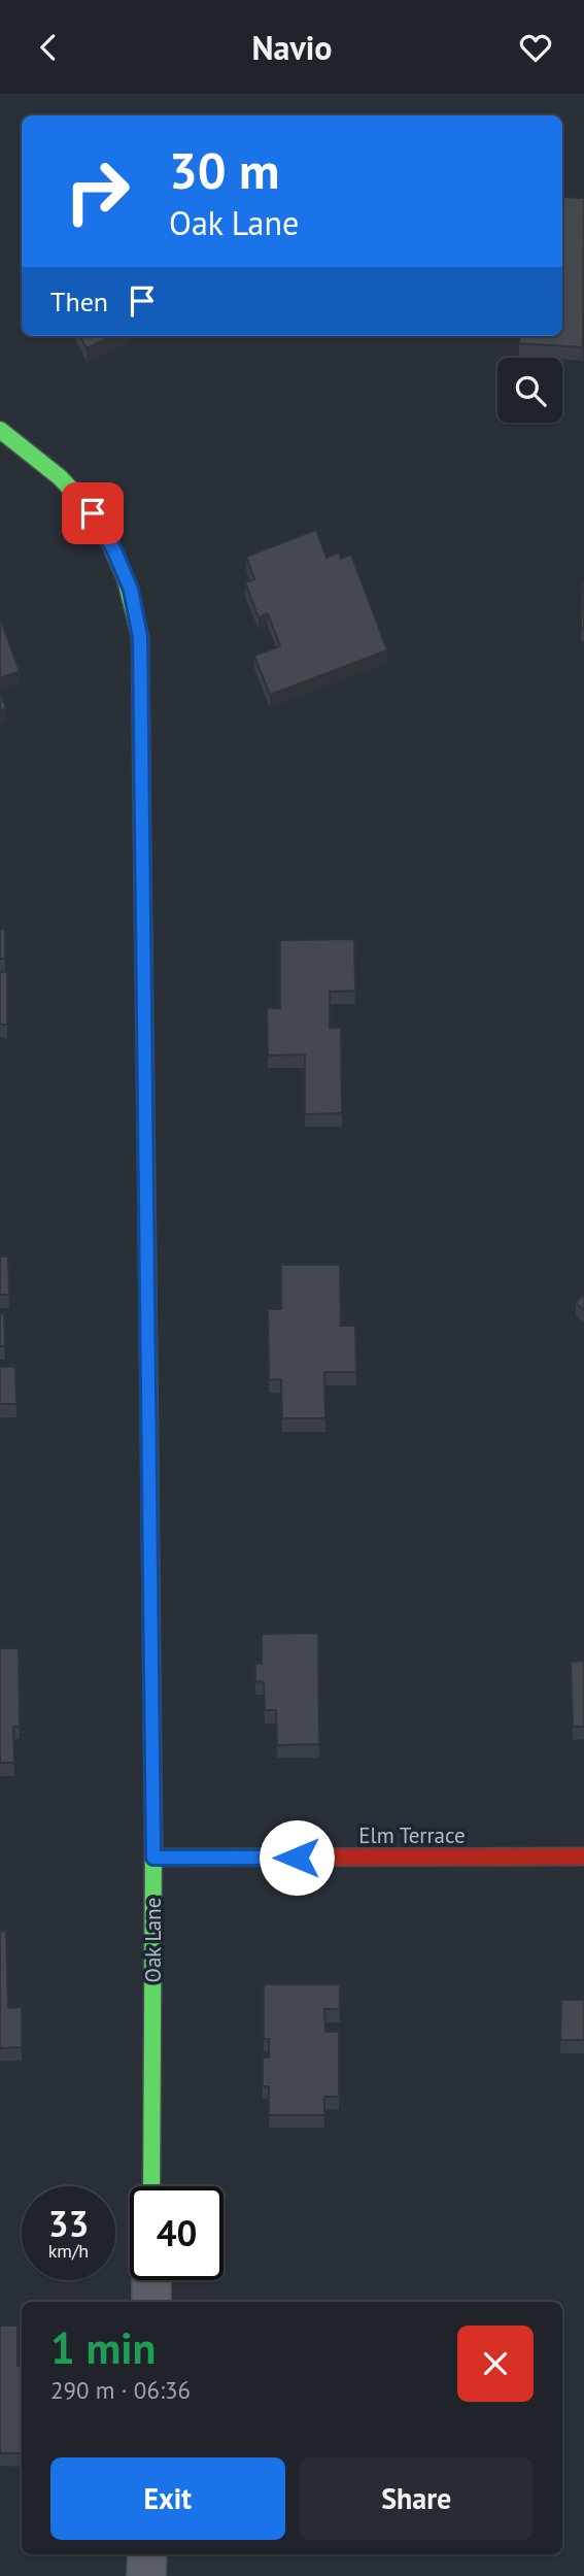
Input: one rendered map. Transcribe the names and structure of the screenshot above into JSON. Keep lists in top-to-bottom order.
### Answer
{
  "streets": {
    "street": ["Elm Terrace", "Oak Lane"]
  },
  "crossings": [
    ["Elm Terrace", "Oak Lane"]
  ],
  "page": {
    "header": "Navio",
    "turn": ["30 m", "Oak Lane"],
    "then": "Then",
    "speed": "33 km/h",
    "limit": "40",
    "heading": ["1 min", "290 m · 06:36"],
    "buttons": ["Exit", "Share"]
  }
}
